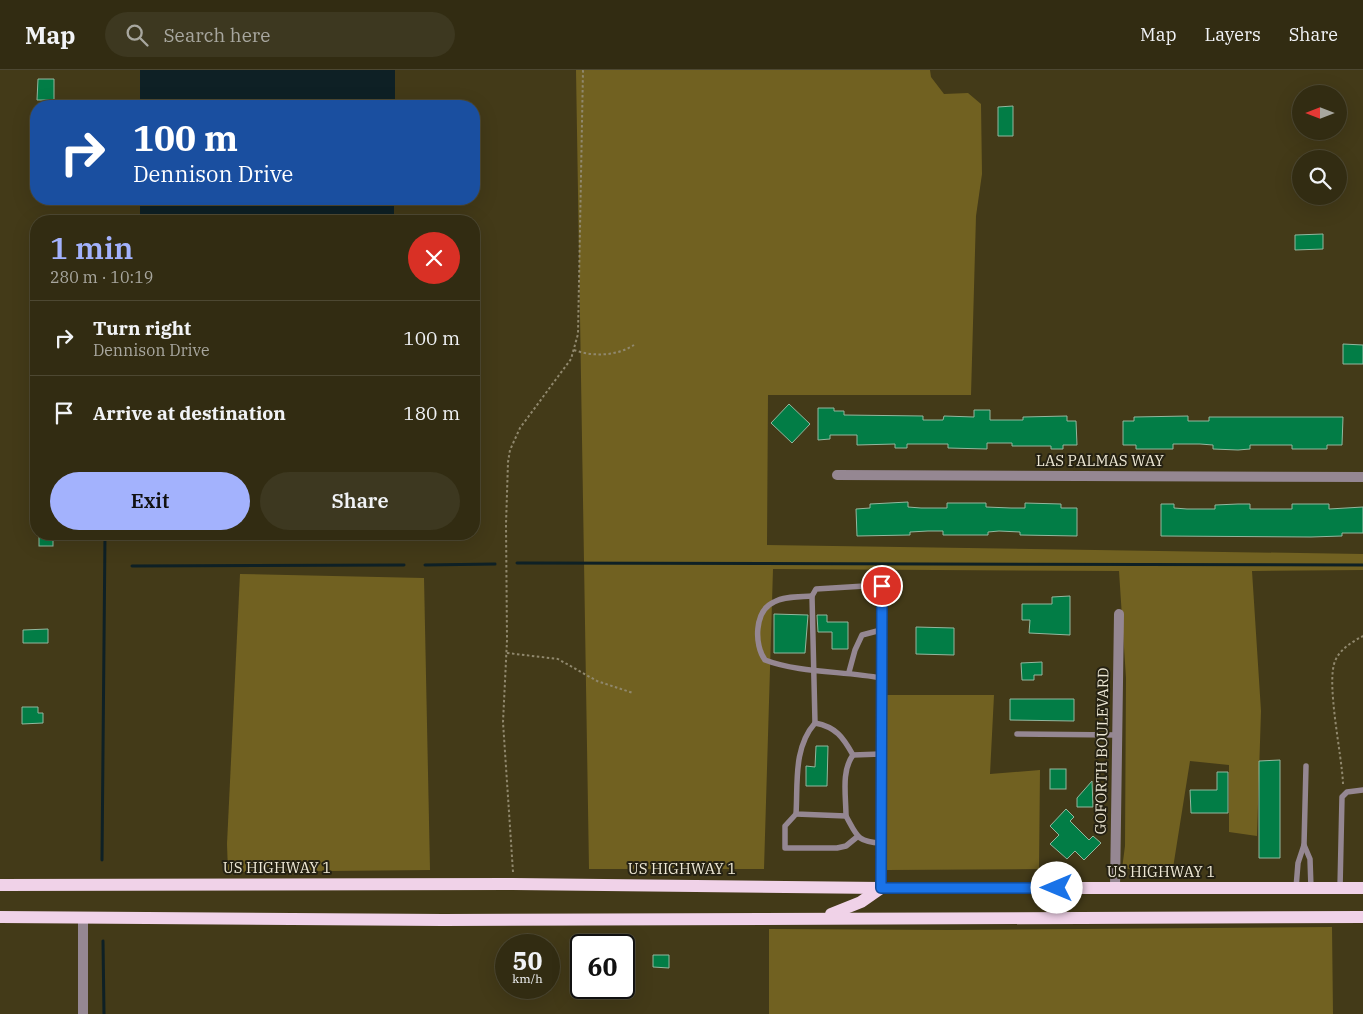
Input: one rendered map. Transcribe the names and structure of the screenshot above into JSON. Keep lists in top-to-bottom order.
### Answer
{
  "streets": {
    "main road": ["US HIGHWAY 1"],
    "street": ["LAS PALMAS WAY", "GOFORTH BOULEVARD"]
  },
  "crossings": [
    ["GOFORTH BOULEVARD", "US HIGHWAY 1"]
  ],
  "north": "left",
  "page": {
    "header": "Map",
    "search": "Search here",
    "nav": ["Map", "Layers", "Share"],
    "turn": ["100 m", "Dennison Drive"],
    "heading": ["1 min", "280 m · 10:19"],
    "list": [
      {
        "name": "Turn right",
        "note": "Dennison Drive",
        "value": "100 m"
      },
      {
        "name": "Arrive at destination",
        "value": "180 m"
      }
    ],
    "buttons": ["Exit", "Share"],
    "speed": "50 km/h",
    "limit": "60"
  }
}
